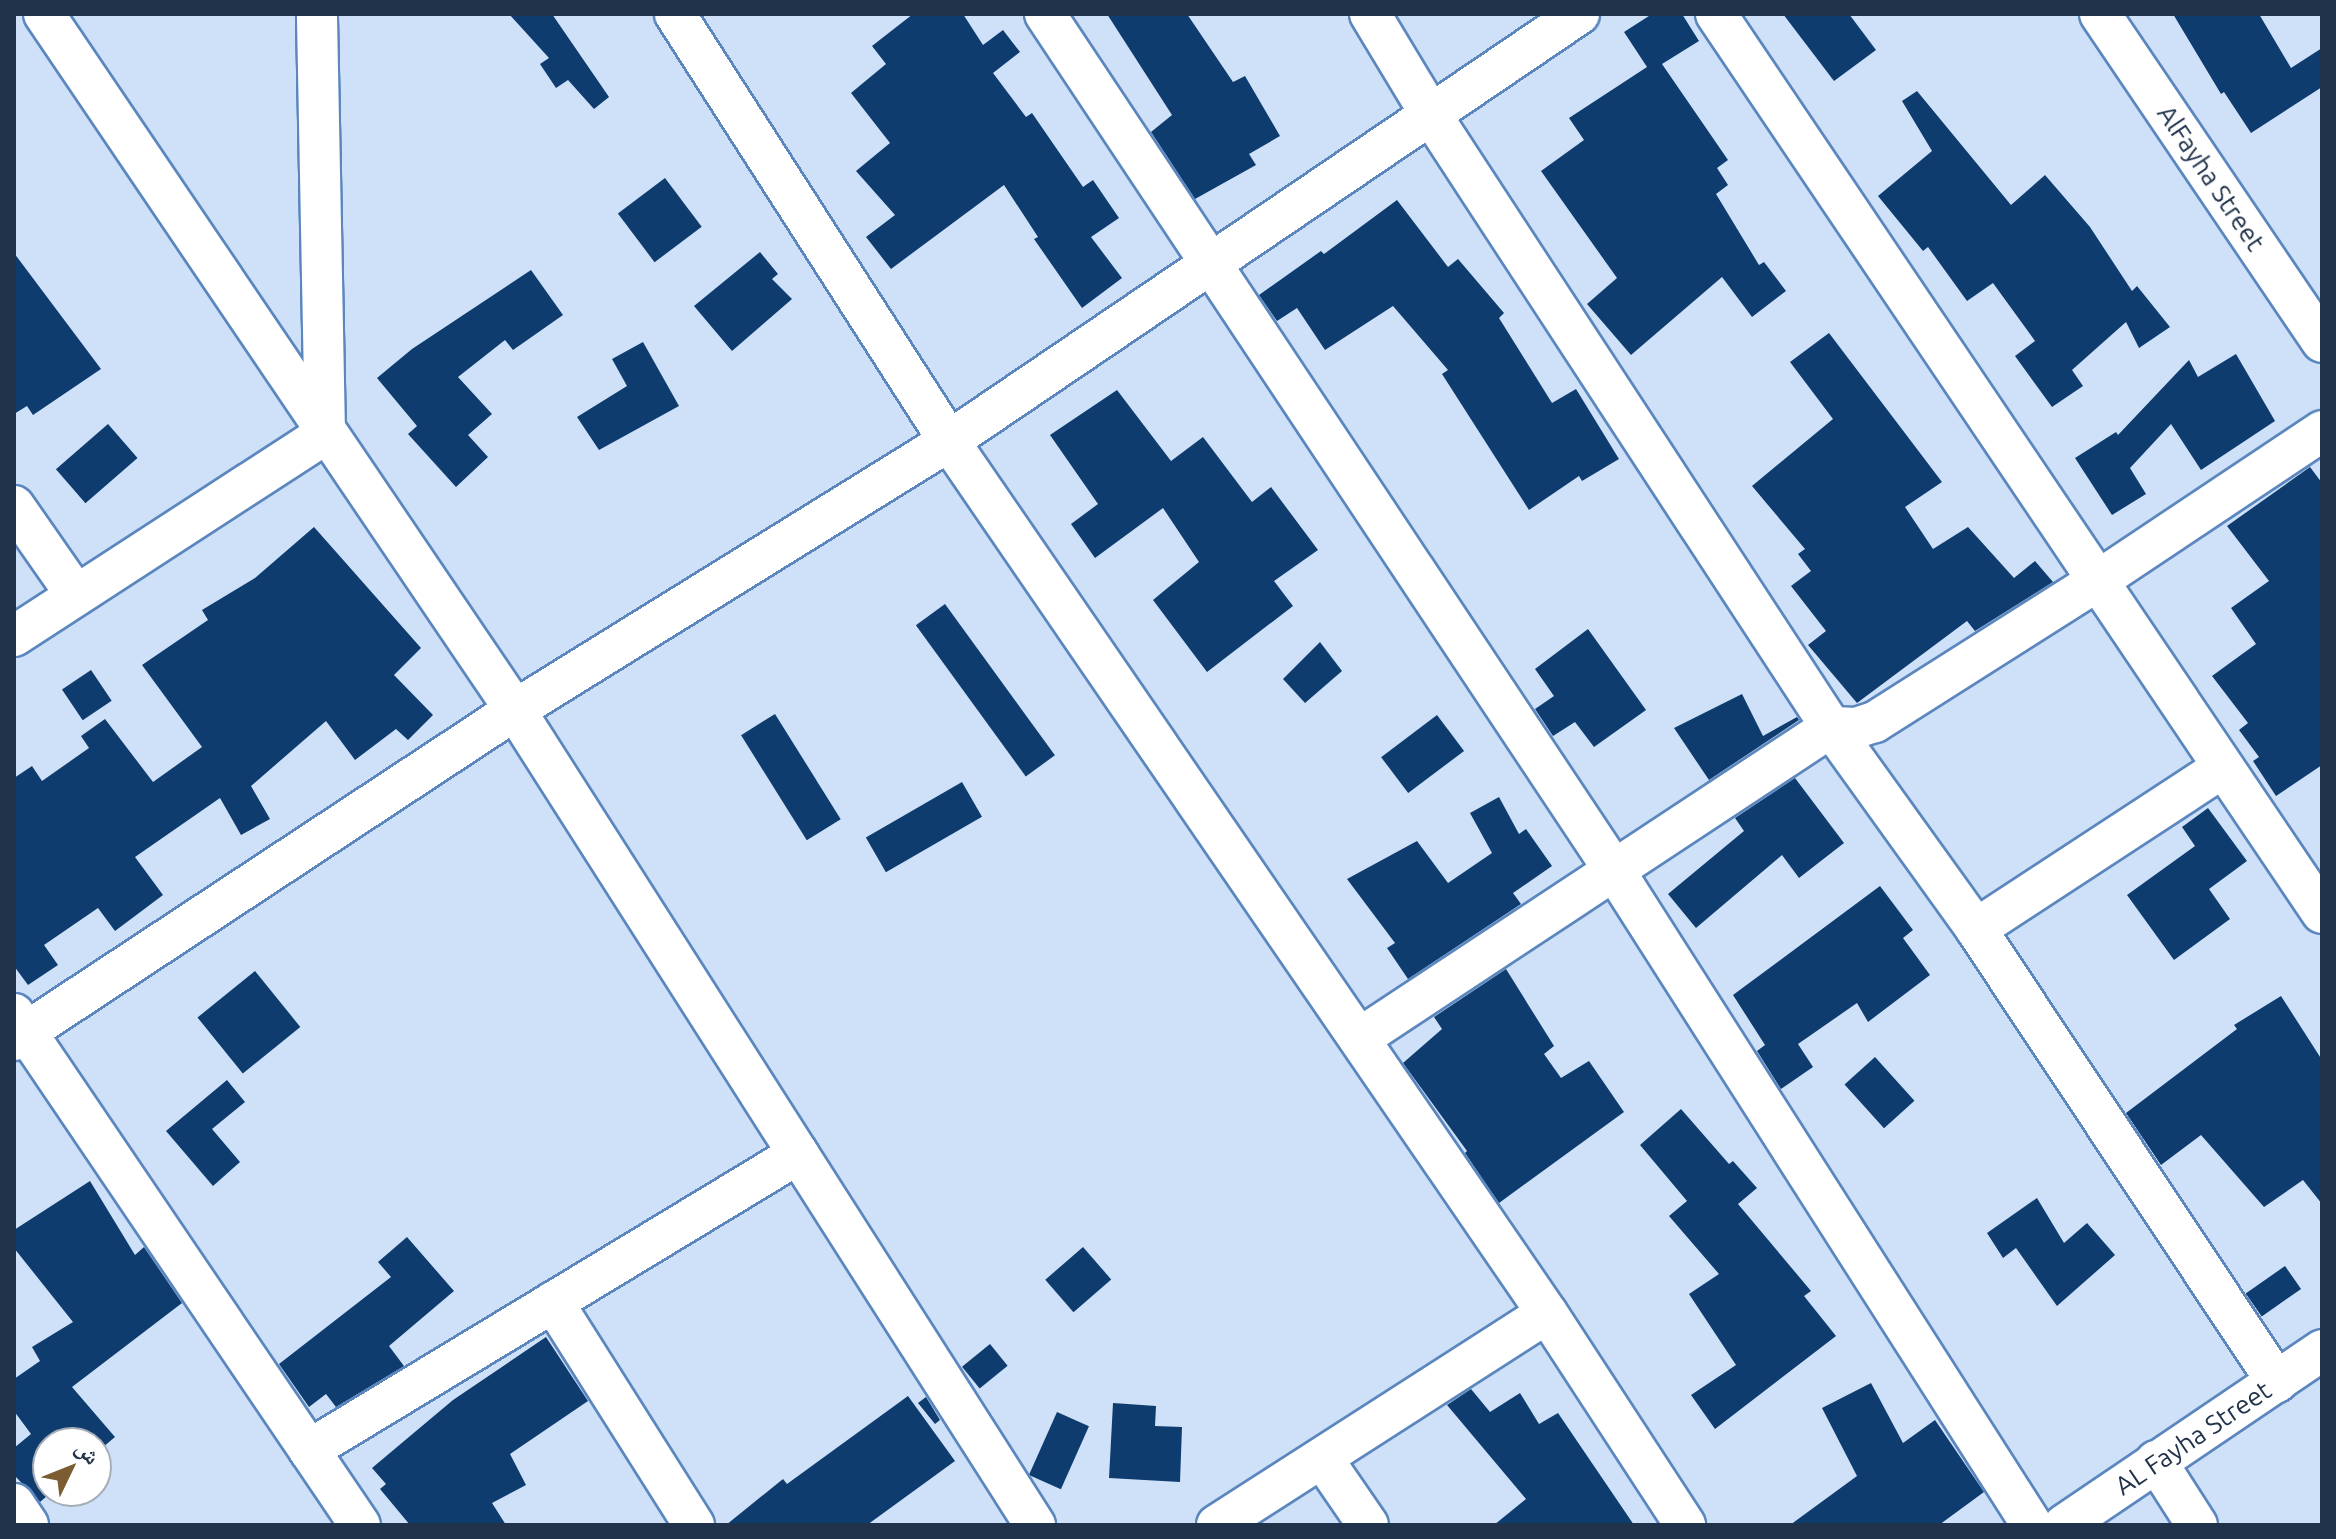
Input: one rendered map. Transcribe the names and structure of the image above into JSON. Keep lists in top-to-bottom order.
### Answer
{
  "streets": {
    "street": ["AlFayha Street", "AL Fayha Street"]
  },
  "north": "top right"
}
